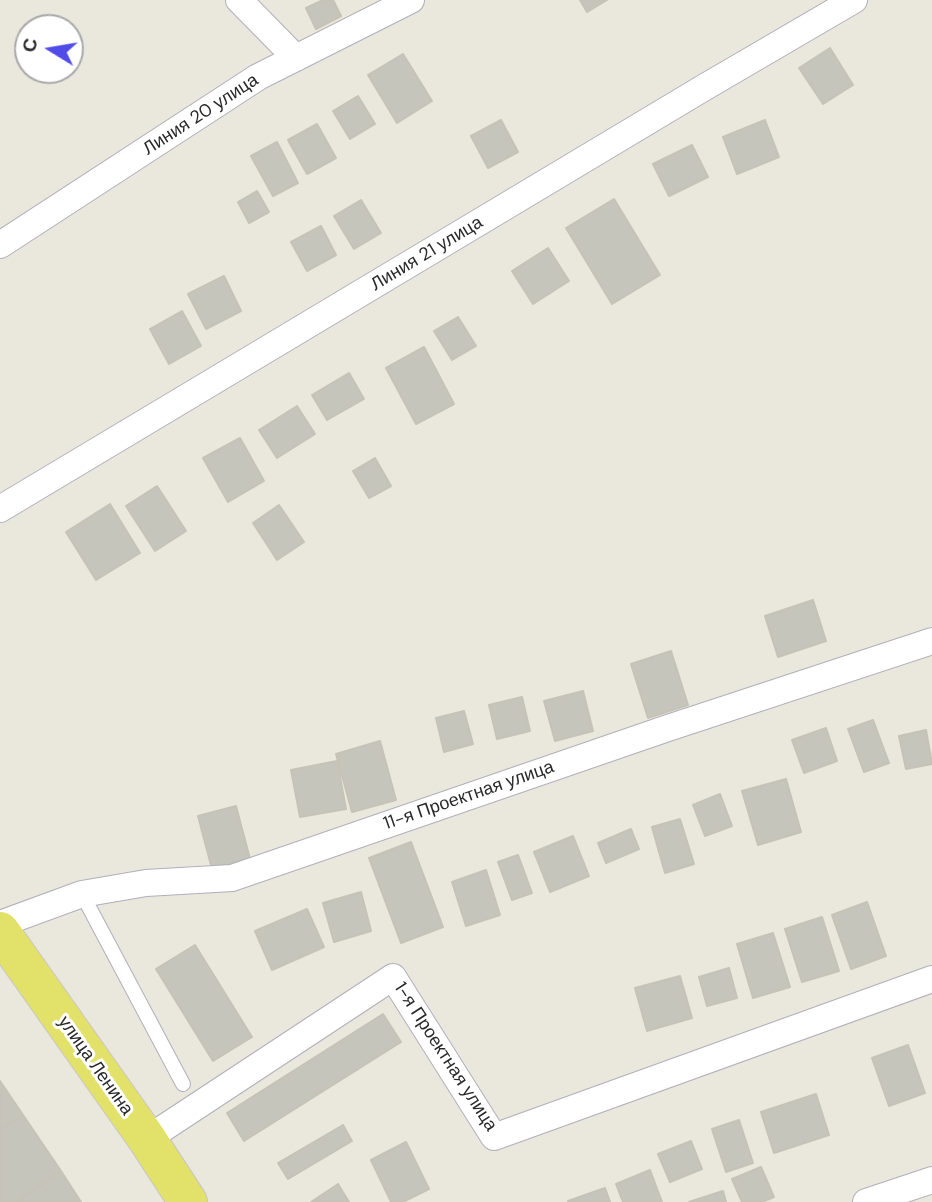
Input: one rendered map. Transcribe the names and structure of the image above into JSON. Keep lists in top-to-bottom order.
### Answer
{
  "streets": {
    "main road": ["улица Ленина"],
    "street": [
      "Линия 20 улица",
      "Линия 21 улица",
      "11-я Проектная улица",
      "1-я Проектная улица"
    ]
  },
  "crossings": [
    ["1-я Проектная улица", "улица Ленина"]
  ],
  "north": "left"
}
